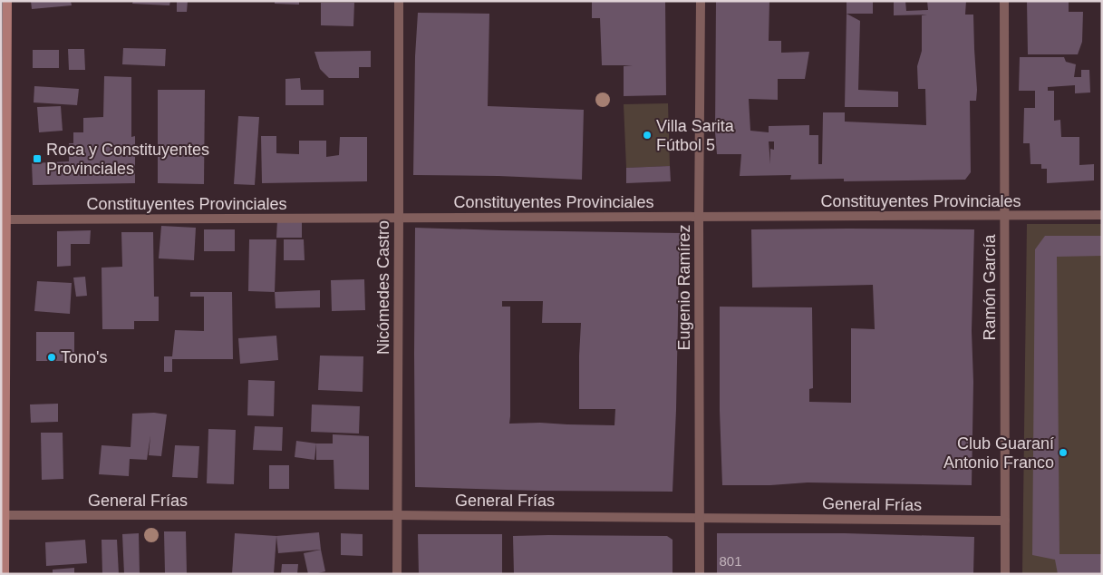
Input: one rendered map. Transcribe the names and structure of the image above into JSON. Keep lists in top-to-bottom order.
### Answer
{
  "streets": {
    "street": [
      "Constituyentes Provinciales",
      "Nicómedes Castro",
      "Eugenio Ramírez",
      "Ramón García",
      "General Frías"
    ]
  },
  "crossings": [
    ["Constituyentes Provinciales", "Nicómedes Castro"],
    ["Constituyentes Provinciales", "Eugenio Ramírez"],
    ["Constituyentes Provinciales", "Ramón García"],
    ["Nicómedes Castro", "General Frías"],
    ["Eugenio Ramírez", "General Frías"],
    ["Ramón García", "General Frías"]
  ],
  "places": {
    "other": ["Villa Sarita Fútbol 5", "Tono's", "Club Guaraní Antonio Franco"],
    "transit": ["Roca y Constituyentes Provinciales"]
  },
  "house_numbers": ["801"]
}
